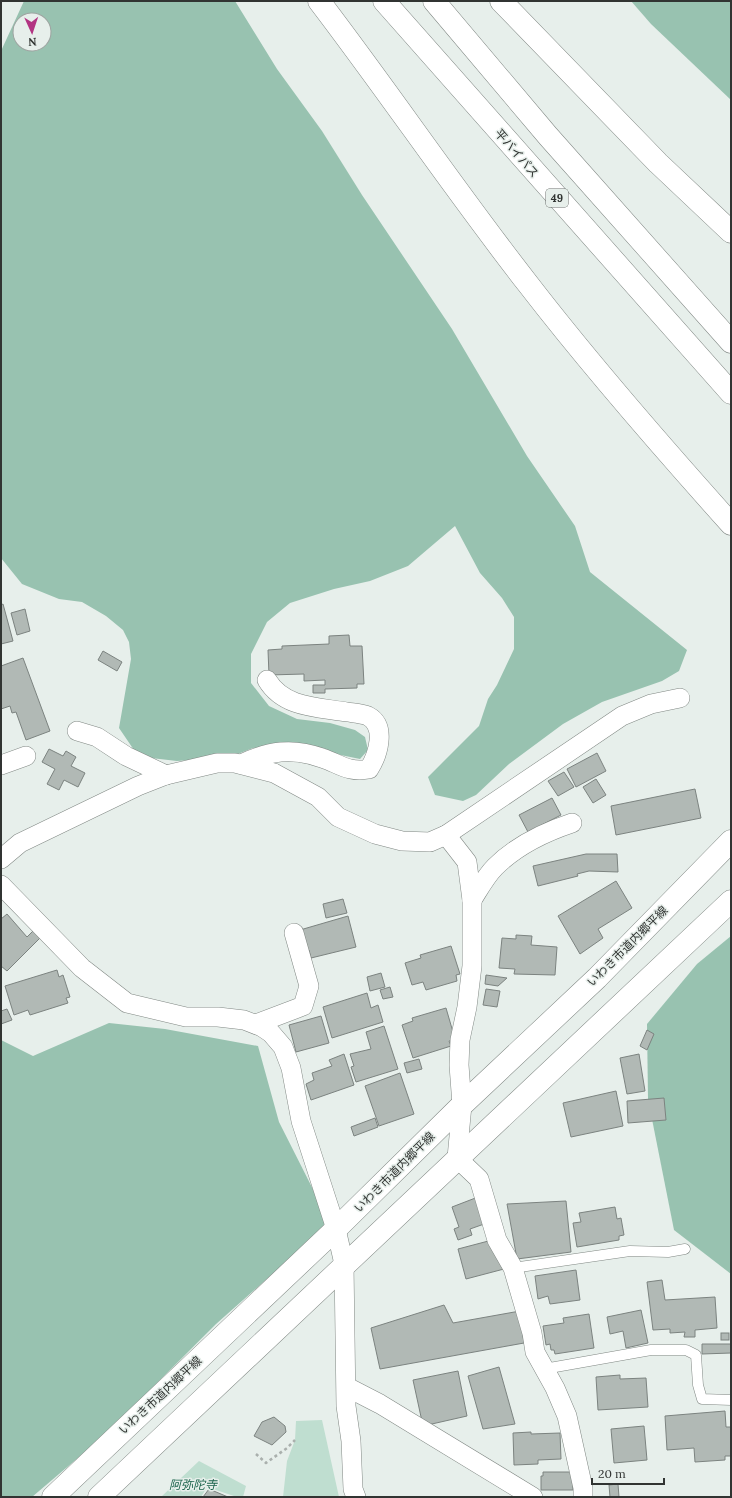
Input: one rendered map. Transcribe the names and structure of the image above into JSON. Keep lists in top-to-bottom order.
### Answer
{
  "streets": {
    "main road": ["平バイパス", "49", "いわき市道内郷平線"]
  },
  "parks": ["阿弥陀寺"],
  "scale_bar": "20 m",
  "north": "bottom"
}
